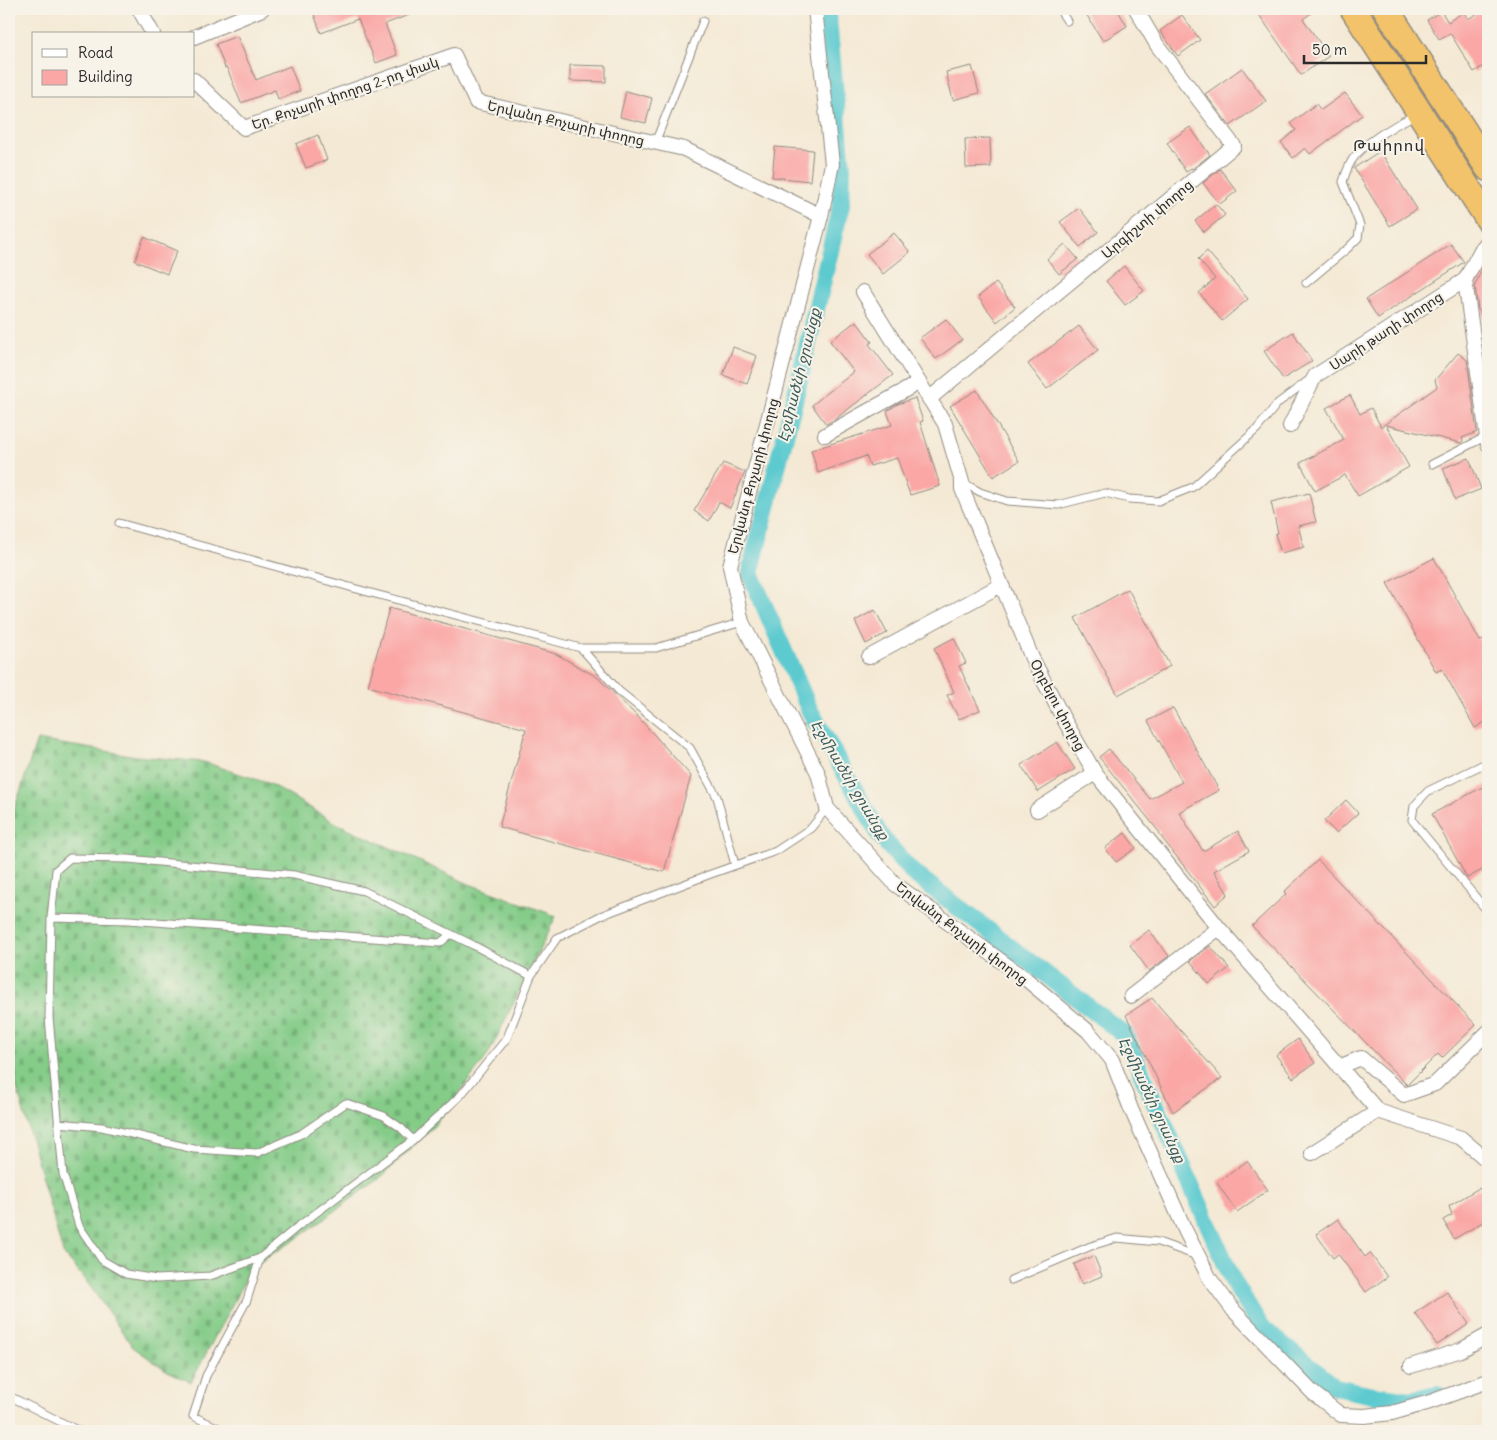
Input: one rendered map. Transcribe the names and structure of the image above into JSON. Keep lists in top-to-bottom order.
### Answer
{
  "streets": {
    "street": [
      "Եր. Քոչարի փողոց 2-րդ փակ",
      "Երվանդ Քոչարի փողոց",
      "Արգիշտի փողոց",
      "Սարի թաղի փողոց",
      "Օրբելու փողոց"
    ]
  },
  "crossings": [
    ["Եր. Քոչարի փողոց 2-րդ փակ", "Երվանդ Քոչարի փողոց"],
    ["Արգիշտի փողոց", "Օրբելու փողոց"]
  ],
  "districts": ["Թաիրով"],
  "water": ["Էջմիածնի ջրանցք"],
  "legend": ["Road", "Building"],
  "scale_bar": "50 m"
}
